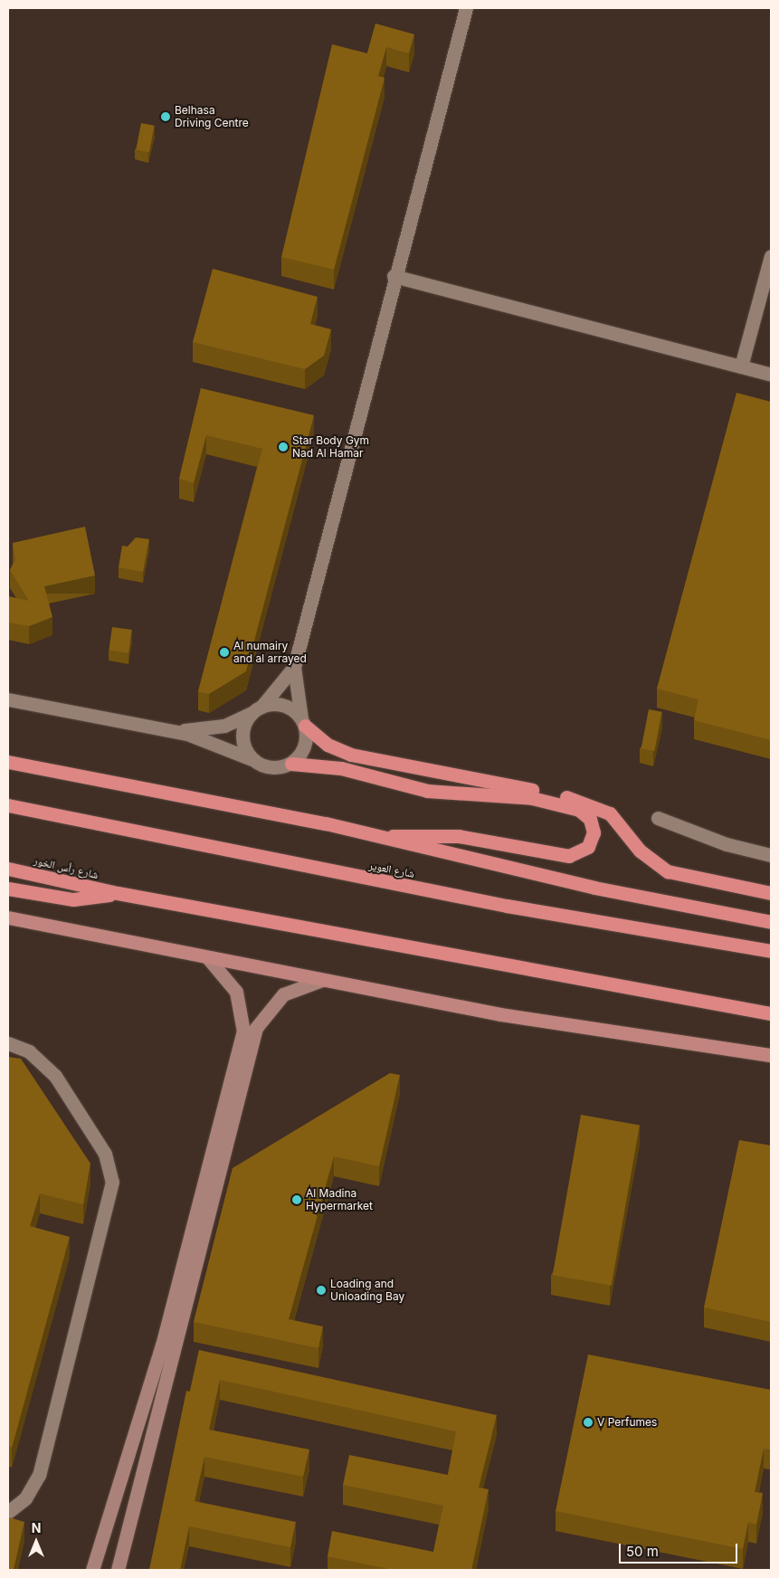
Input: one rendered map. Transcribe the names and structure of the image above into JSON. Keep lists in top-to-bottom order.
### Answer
{
  "streets": {
    "highway": ["شارع رأس الخور", "شارع العوير"]
  },
  "places": [
    "Belhasa Driving Centre",
    "Star Body Gym Nad Al Hamar",
    "Al numairy and al arrayed",
    "Al Madina Hypermarket",
    "Loading and Unloading Bay",
    "V Perfumes"
  ],
  "scale_bar": "50 m",
  "north": "top"
}
